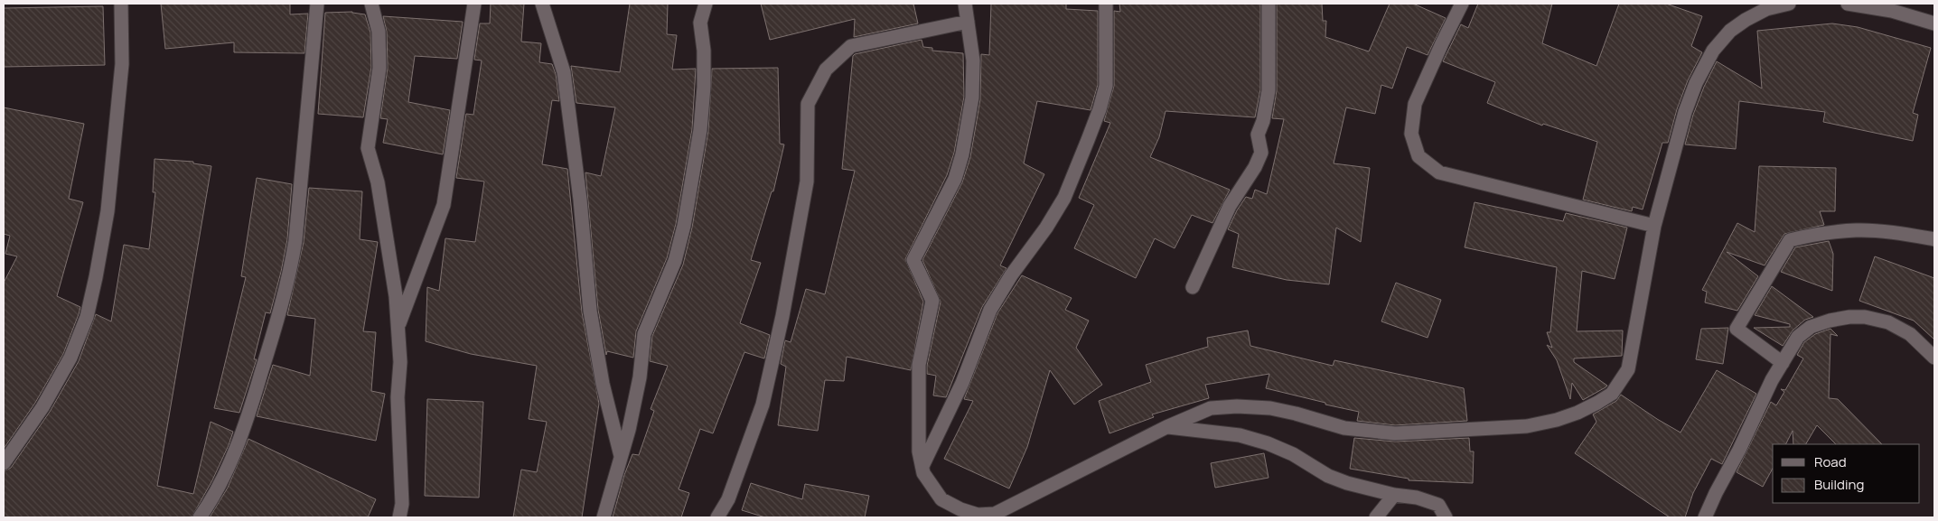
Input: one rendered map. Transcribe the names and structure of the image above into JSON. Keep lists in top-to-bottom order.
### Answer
{
  "legend": ["Road", "Building"]
}
